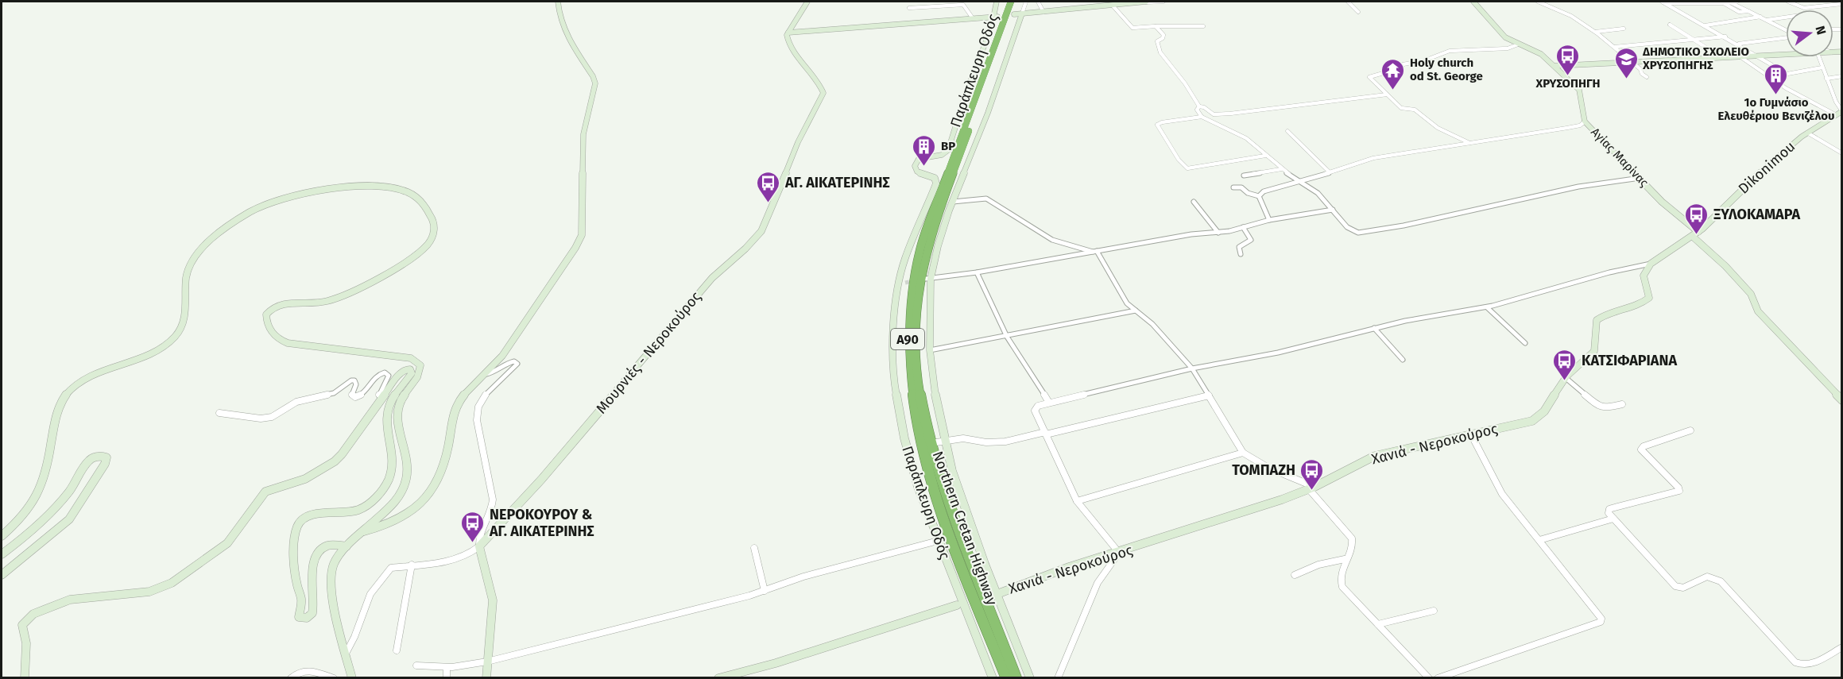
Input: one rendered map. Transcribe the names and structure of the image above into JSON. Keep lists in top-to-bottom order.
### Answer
{
  "streets": {
    "highway": ["Α90", "Northern Cretan Highway"],
    "main road": [
      "Παράπλευρη Οδός",
      "Αγίας Μαρίνας",
      "Dikonimou",
      "Μουρνιές - Νεροκούρος",
      "Χανιά - Νεροκούρος"
    ]
  },
  "crossings": [
    ["Αγίας Μαρίνας", "Dikonimou"]
  ],
  "places": {
    "bus stop": [
      "ΧΡΥΣΟΠΗΓΗ",
      "ΑΓ. ΑΙΚΑΤΕΡΙΝΗΣ",
      "ΞΥΛΟΚΑΜΑΡΑ",
      "ΚΑΤΣΙΦΑΡΙΑΝΑ",
      "ΤΟΜΠΑΖΗ",
      "ΝΕΡΟΚΟΥΡΟΥ & ΑΓ. ΑΙΚΑΤΕΡΙΝΗΣ"
    ],
    "school or university": ["ΔΗΜΟΤΙΚΟ ΣΧΟΛΕΙΟ ΧΡΥΣΟΠΗΓΗΣ"],
    "temple": ["Holy church od St. George"],
    "building": ["1ο Γυμνάσιο Ελευθέριου Βενιζέλου", "BP"]
  },
  "north": "right"
}
